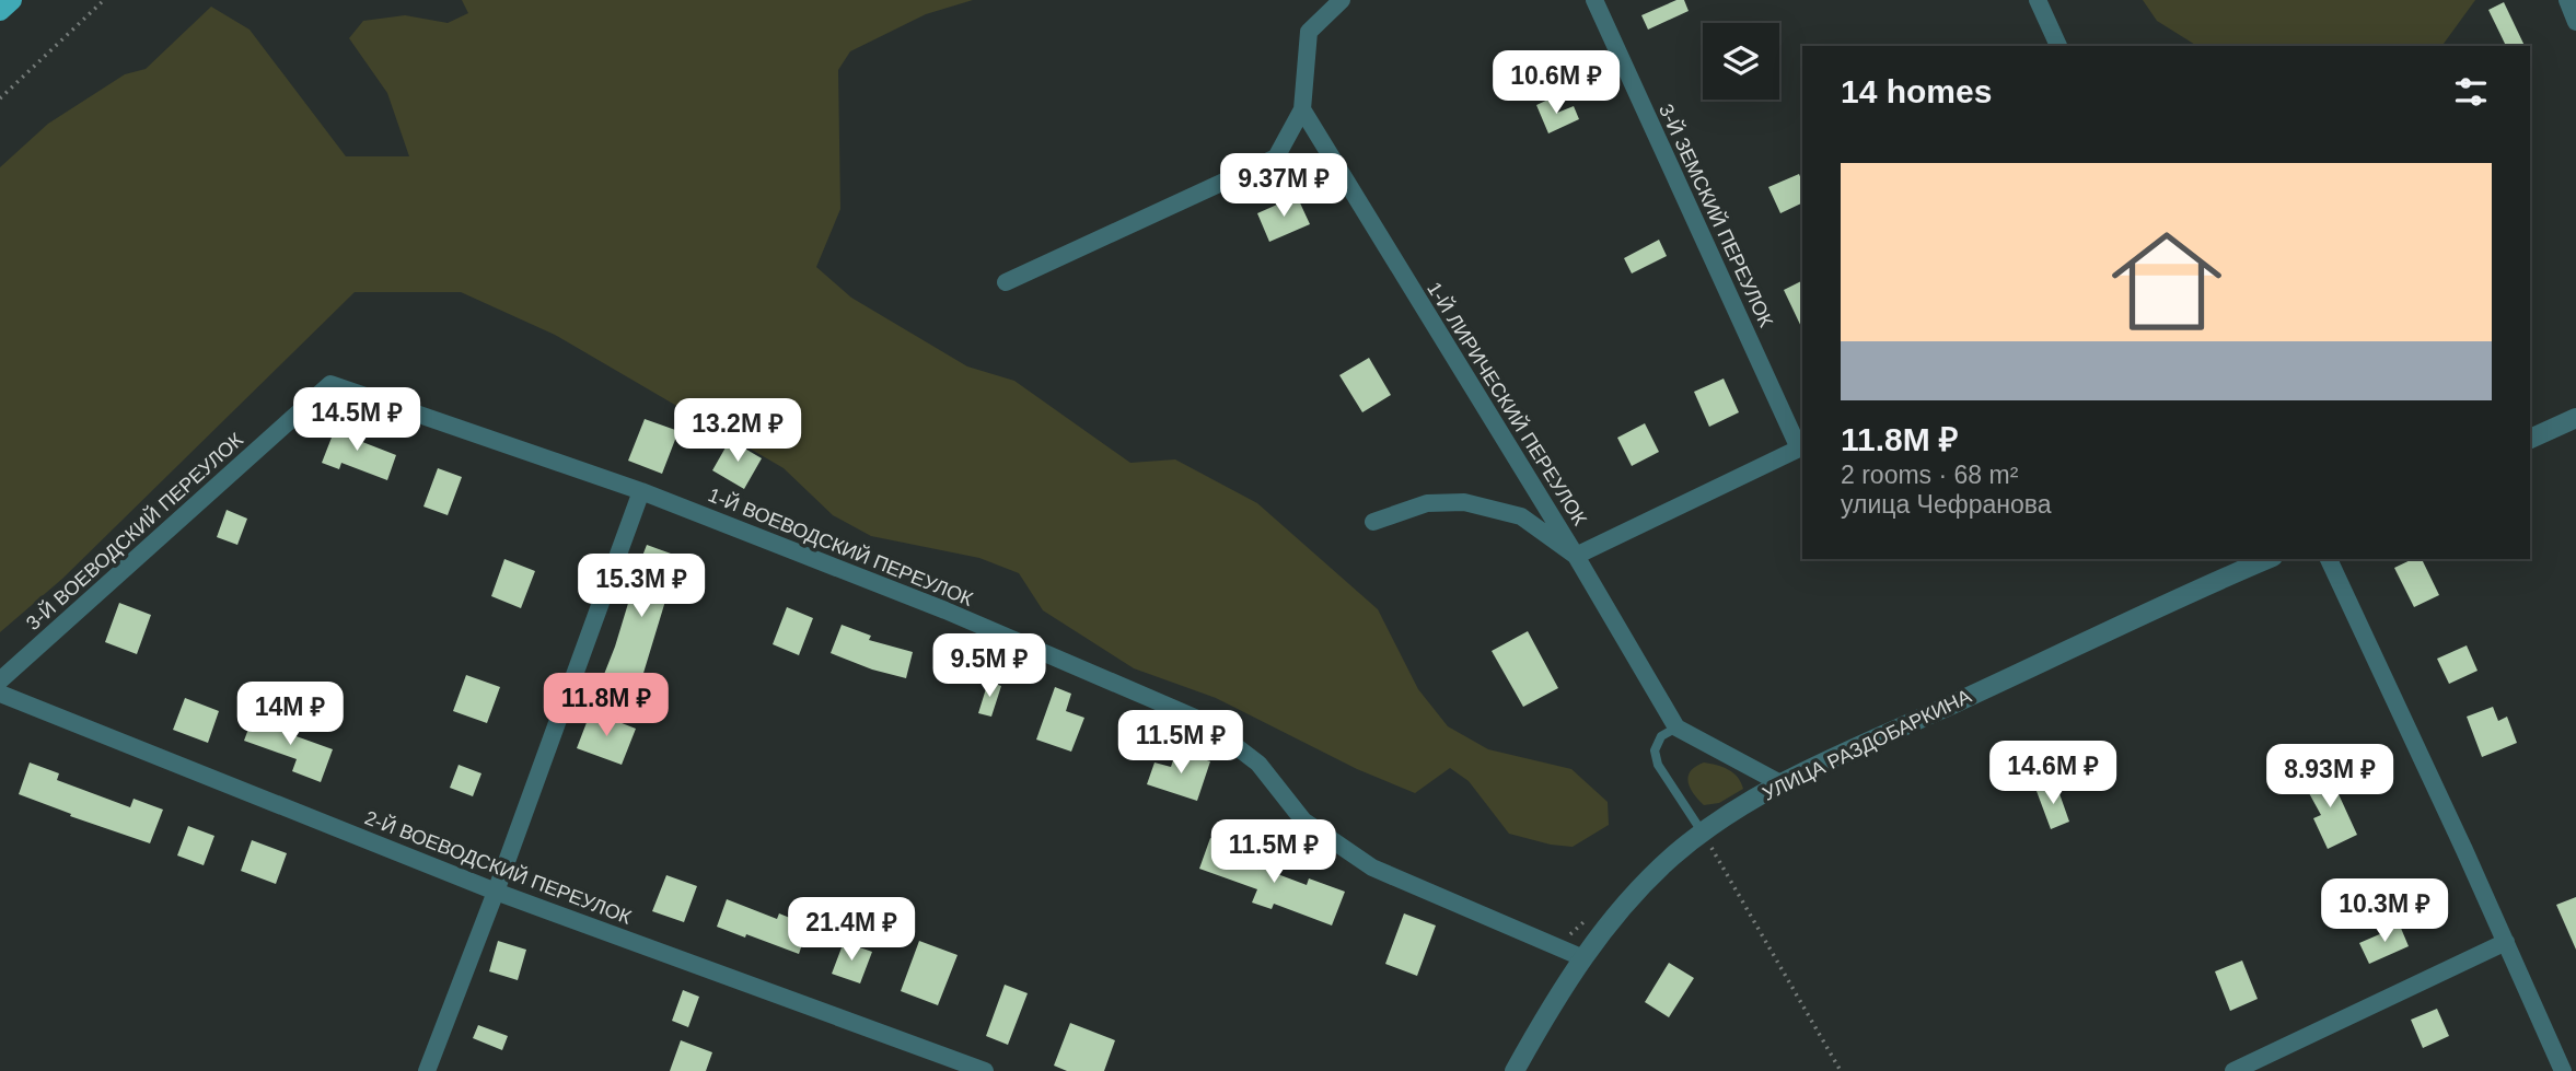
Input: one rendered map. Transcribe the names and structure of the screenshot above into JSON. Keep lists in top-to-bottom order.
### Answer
{
  "streets": {
    "street": [
      "3-Й ЗЕМСКИЙ ПЕРЕУЛОК",
      "1-Й ЛИРИЧЕСКИЙ ПЕРЕУЛОК",
      "3-Й ВОЕВОДСКИЙ ПЕРЕУЛОК",
      "1-Й ВОЕВОДСКИЙ ПЕРЕУЛОК",
      "УЛИЦА РАЗДОБАРКИНА",
      "2-Й ВОЕВОДСКИЙ ПЕРЕУЛОК"
    ]
  },
  "crossings": [
    ["3-Й ВОЕВОДСКИЙ ПЕРЕУЛОК", "1-Й ВОЕВОДСКИЙ ПЕРЕУЛОК"],
    ["1-Й ВОЕВОДСКИЙ ПЕРЕУЛОК", "УЛИЦА РАЗДОБАРКИНА"]
  ],
  "page": {
    "heading": "14 homes",
    "price": [
      "10.6M ₽",
      "9.37M ₽",
      "14.5M ₽",
      "13.2M ₽",
      "15.3M ₽",
      "9.5M ₽",
      "11.8M ₽",
      "14M ₽",
      "11.5M ₽",
      "14.6M ₽",
      "8.93M ₽",
      "11.5M ₽",
      "10.3M ₽",
      "21.4M ₽"
    ],
    "list": [
      {
        "name": "11.8M ₽",
        "note": "2 rooms · 68 m² · улица Чефранова"
      }
    ]
  }
}
